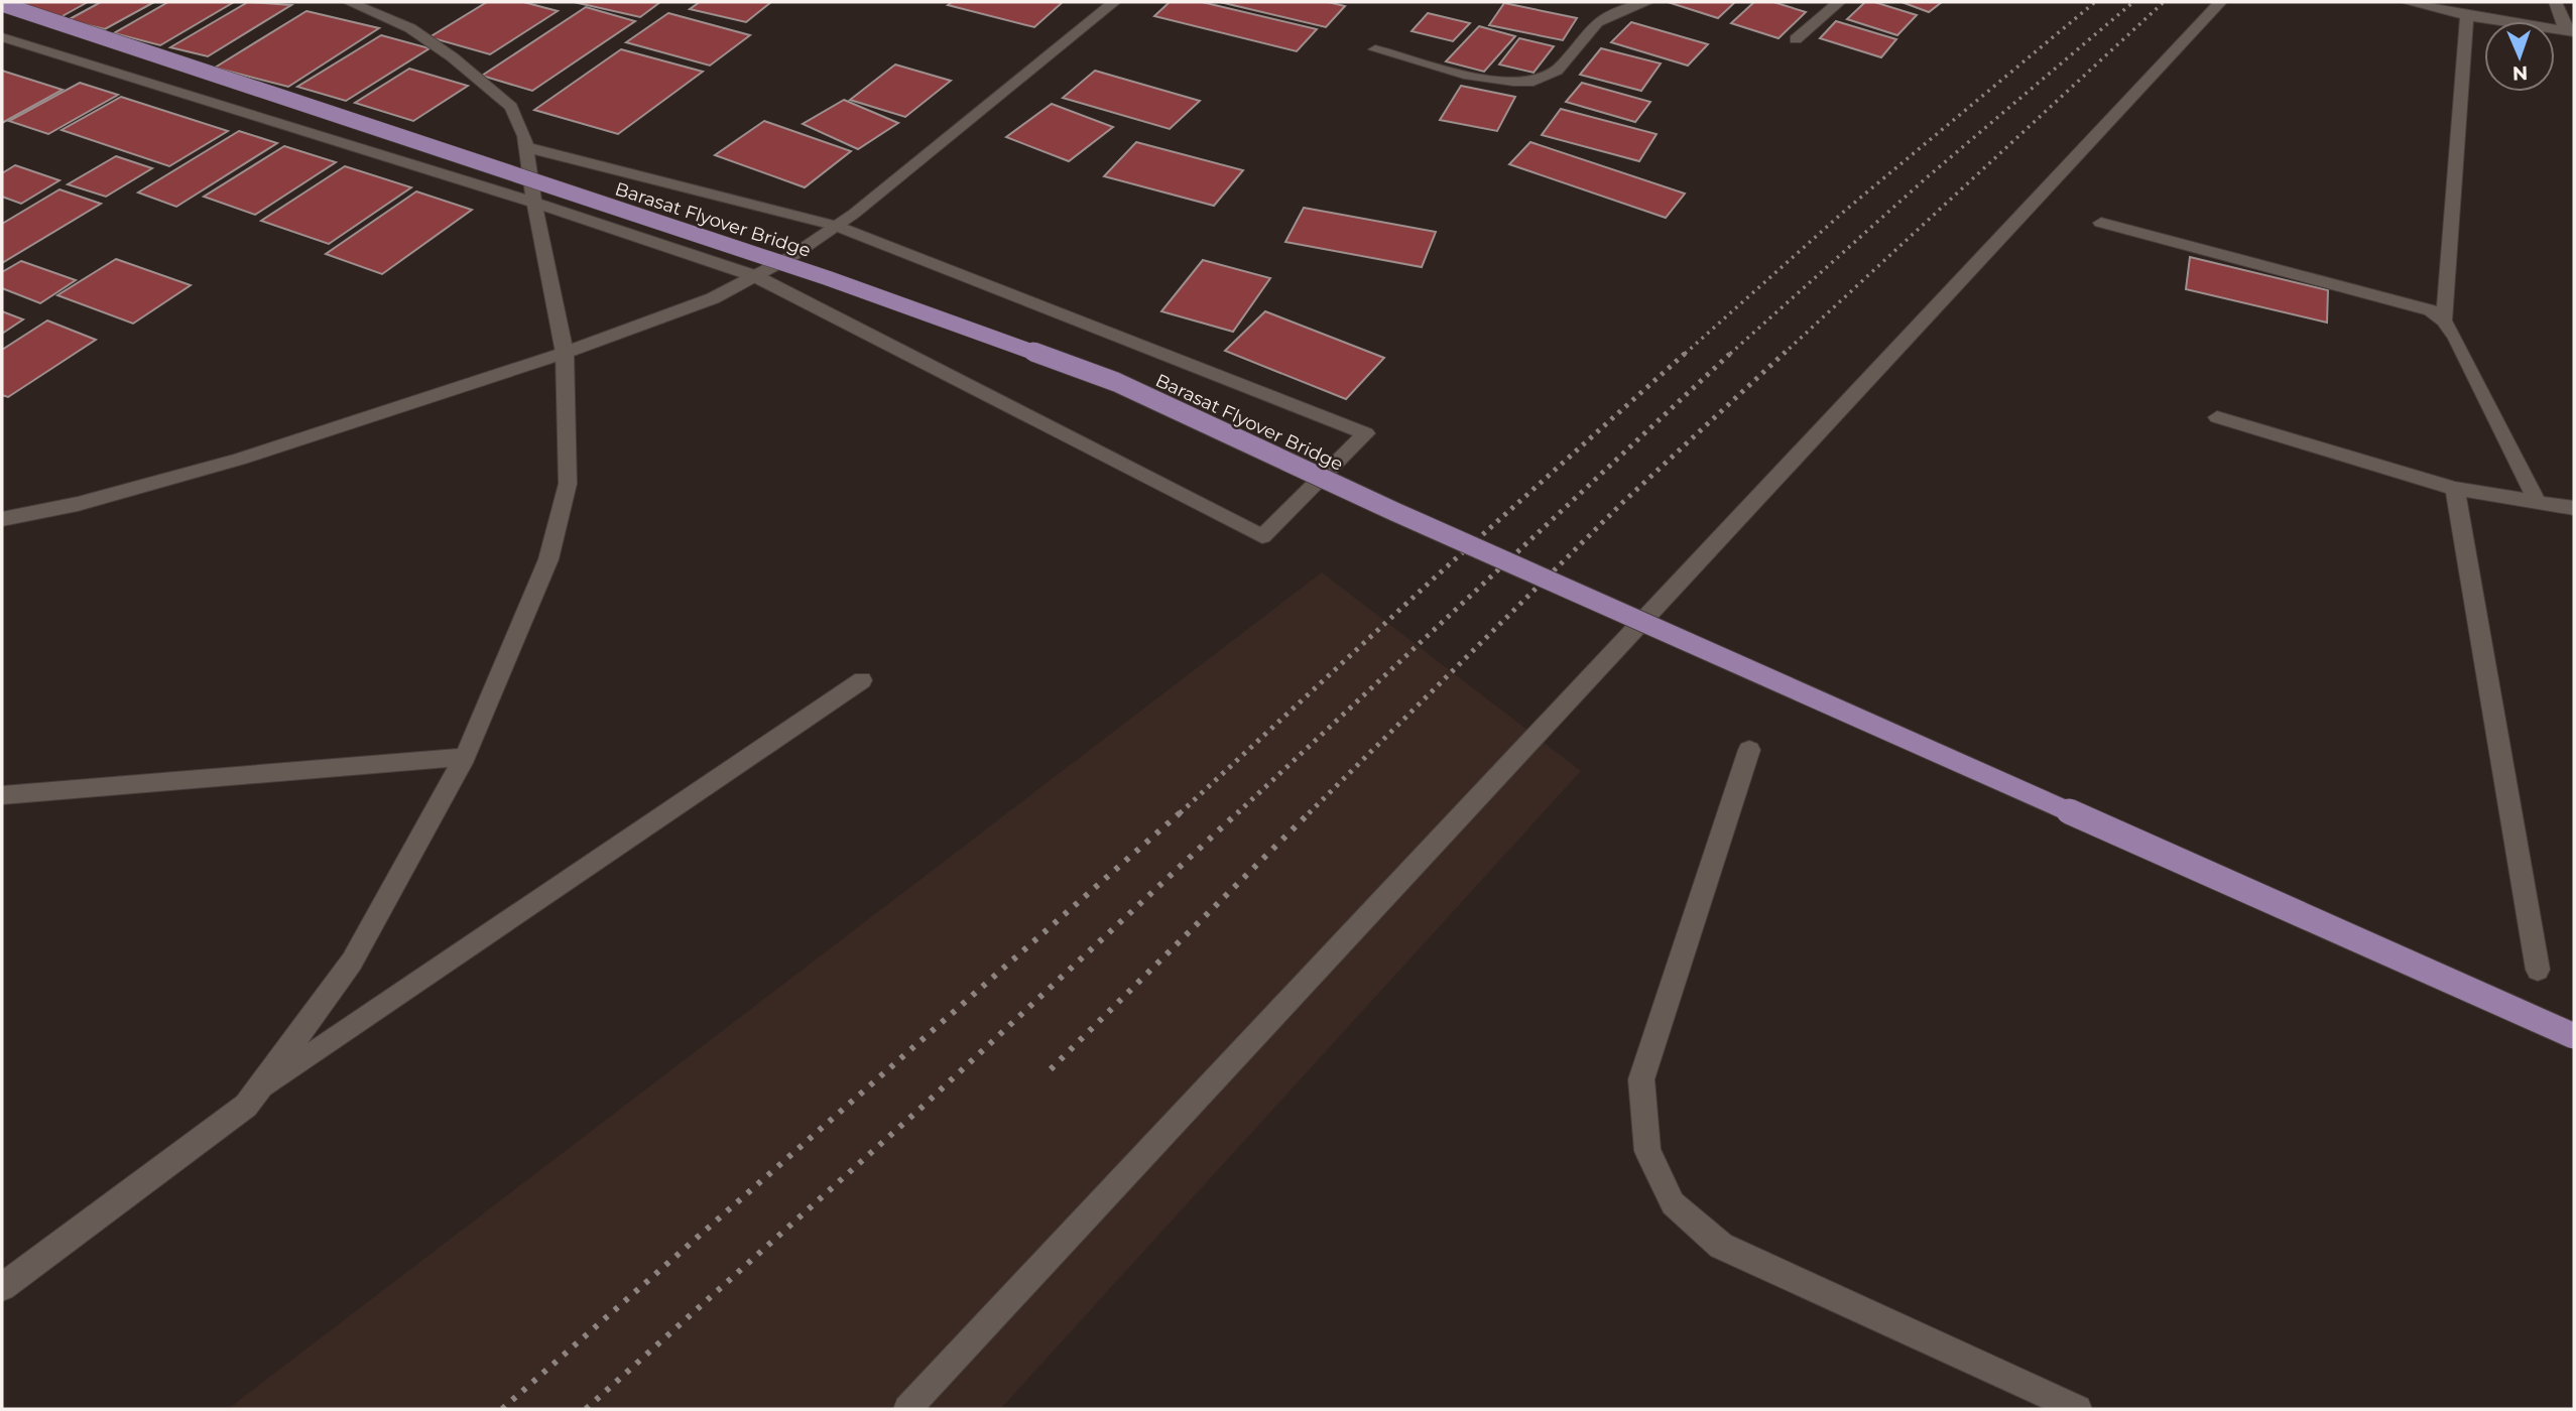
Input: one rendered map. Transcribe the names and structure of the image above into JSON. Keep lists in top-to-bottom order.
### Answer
{
  "streets": {
    "main road": ["Barasat Flyover Bridge"]
  },
  "north": "bottom"
}
